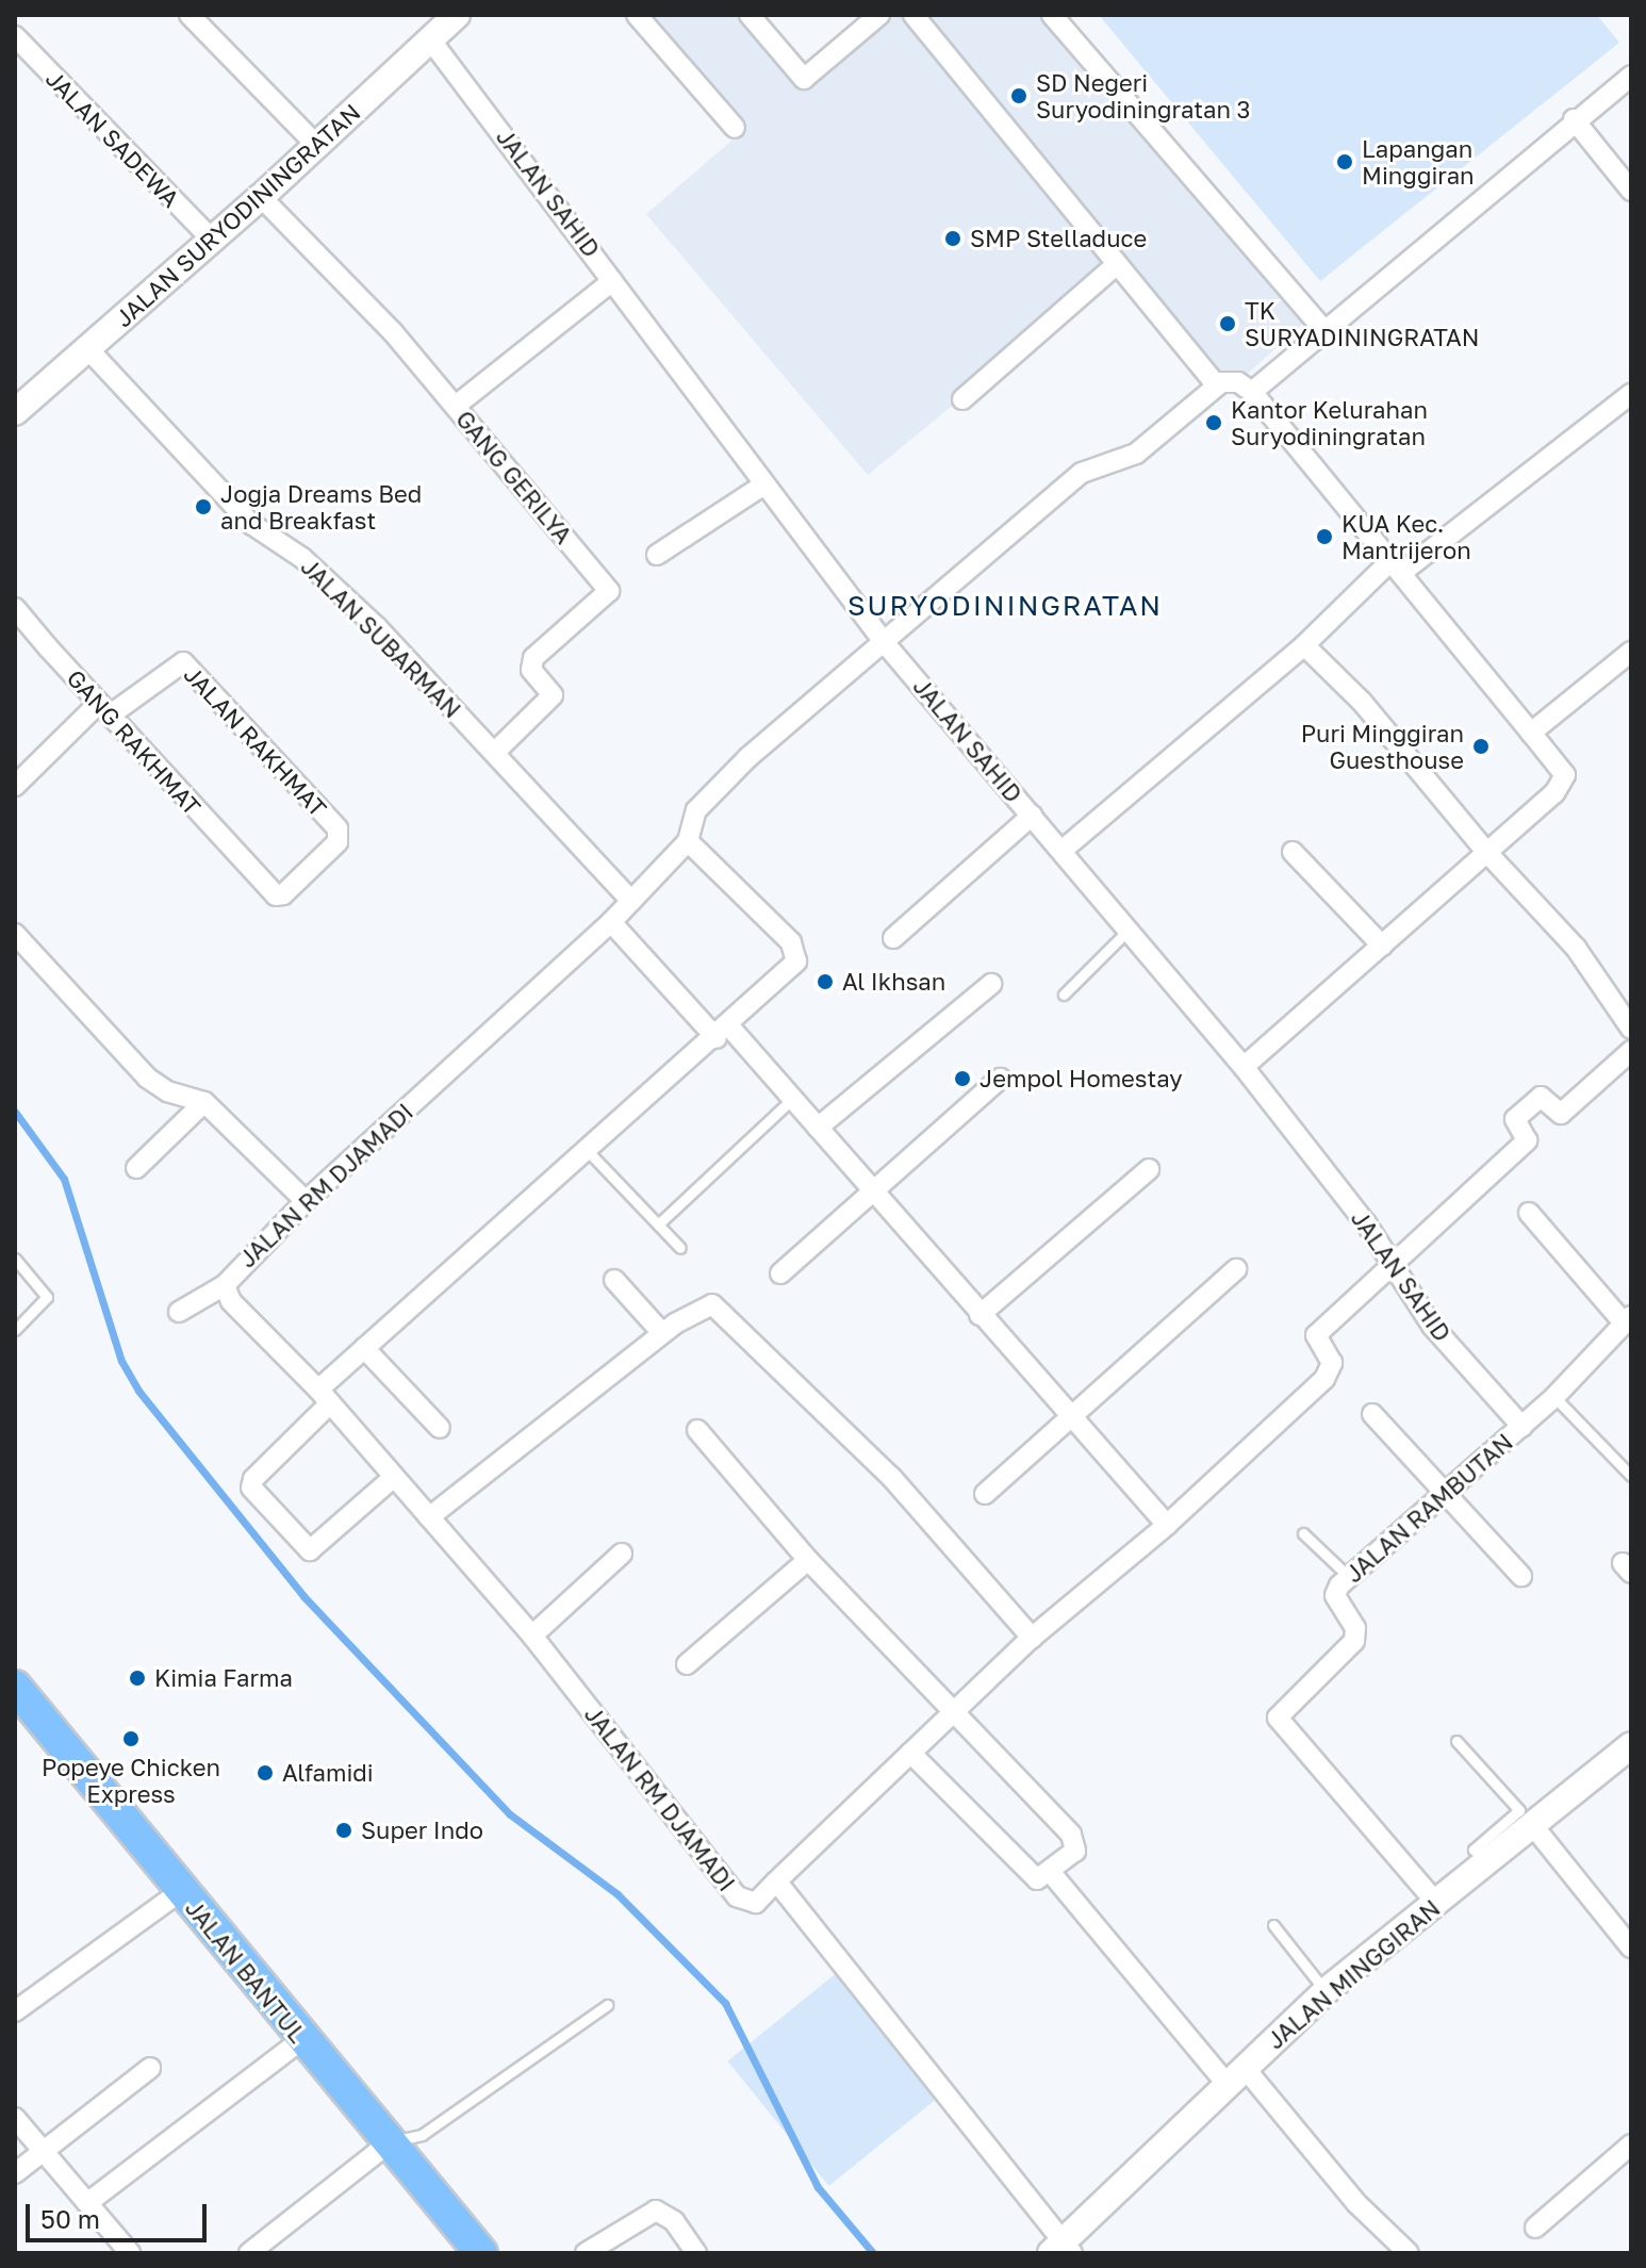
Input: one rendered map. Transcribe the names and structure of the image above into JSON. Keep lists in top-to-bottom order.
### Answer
{
  "streets": {
    "main road": ["JALAN BANTUL"],
    "street": [
      "JALAN SADEWA",
      "JALAN SAHID",
      "JALAN SURYODININGRATAN",
      "GANG GERILYA",
      "JALAN SUBARMAN",
      "JALAN RAKHMAT",
      "GANG RAKHMAT",
      "JALAN RM DJAMADI",
      "JALAN RAMBUTAN",
      "JALAN MINGGIRAN"
    ]
  },
  "crossings": [
    ["JALAN SADEWA", "JALAN SURYODININGRATAN"],
    ["JALAN SAHID", "JALAN SURYODININGRATAN"],
    ["JALAN SAHID", "JALAN RM DJAMADI"],
    ["JALAN SAHID", "JALAN RAMBUTAN"],
    ["JALAN SURYODININGRATAN", "GANG GERILYA"],
    ["JALAN SURYODININGRATAN", "JALAN SUBARMAN"],
    ["GANG GERILYA", "JALAN SUBARMAN"],
    ["JALAN SUBARMAN", "JALAN RM DJAMADI"],
    ["JALAN RAKHMAT", "GANG RAKHMAT"],
    ["JALAN RM DJAMADI", "JALAN MINGGIRAN"],
    ["JALAN RAMBUTAN", "JALAN MINGGIRAN"]
  ],
  "districts": ["SURYODININGRATAN"],
  "places": [
    "SD Negeri Suryodiningratan 3",
    "Lapangan Minggiran",
    "SMP Stelladuce",
    "TK SURYADININGRATAN",
    "Kantor Kelurahan Suryodiningratan",
    "Jogja Dreams Bed and Breakfast",
    "KUA Kec. Mantrijeron",
    "Puri Minggiran Guesthouse",
    "Al Ikhsan",
    "Jempol Homestay",
    "Kimia Farma",
    "Popeye Chicken Express",
    "Alfamidi",
    "Super Indo"
  ],
  "scale_bar": "50 m"
}
